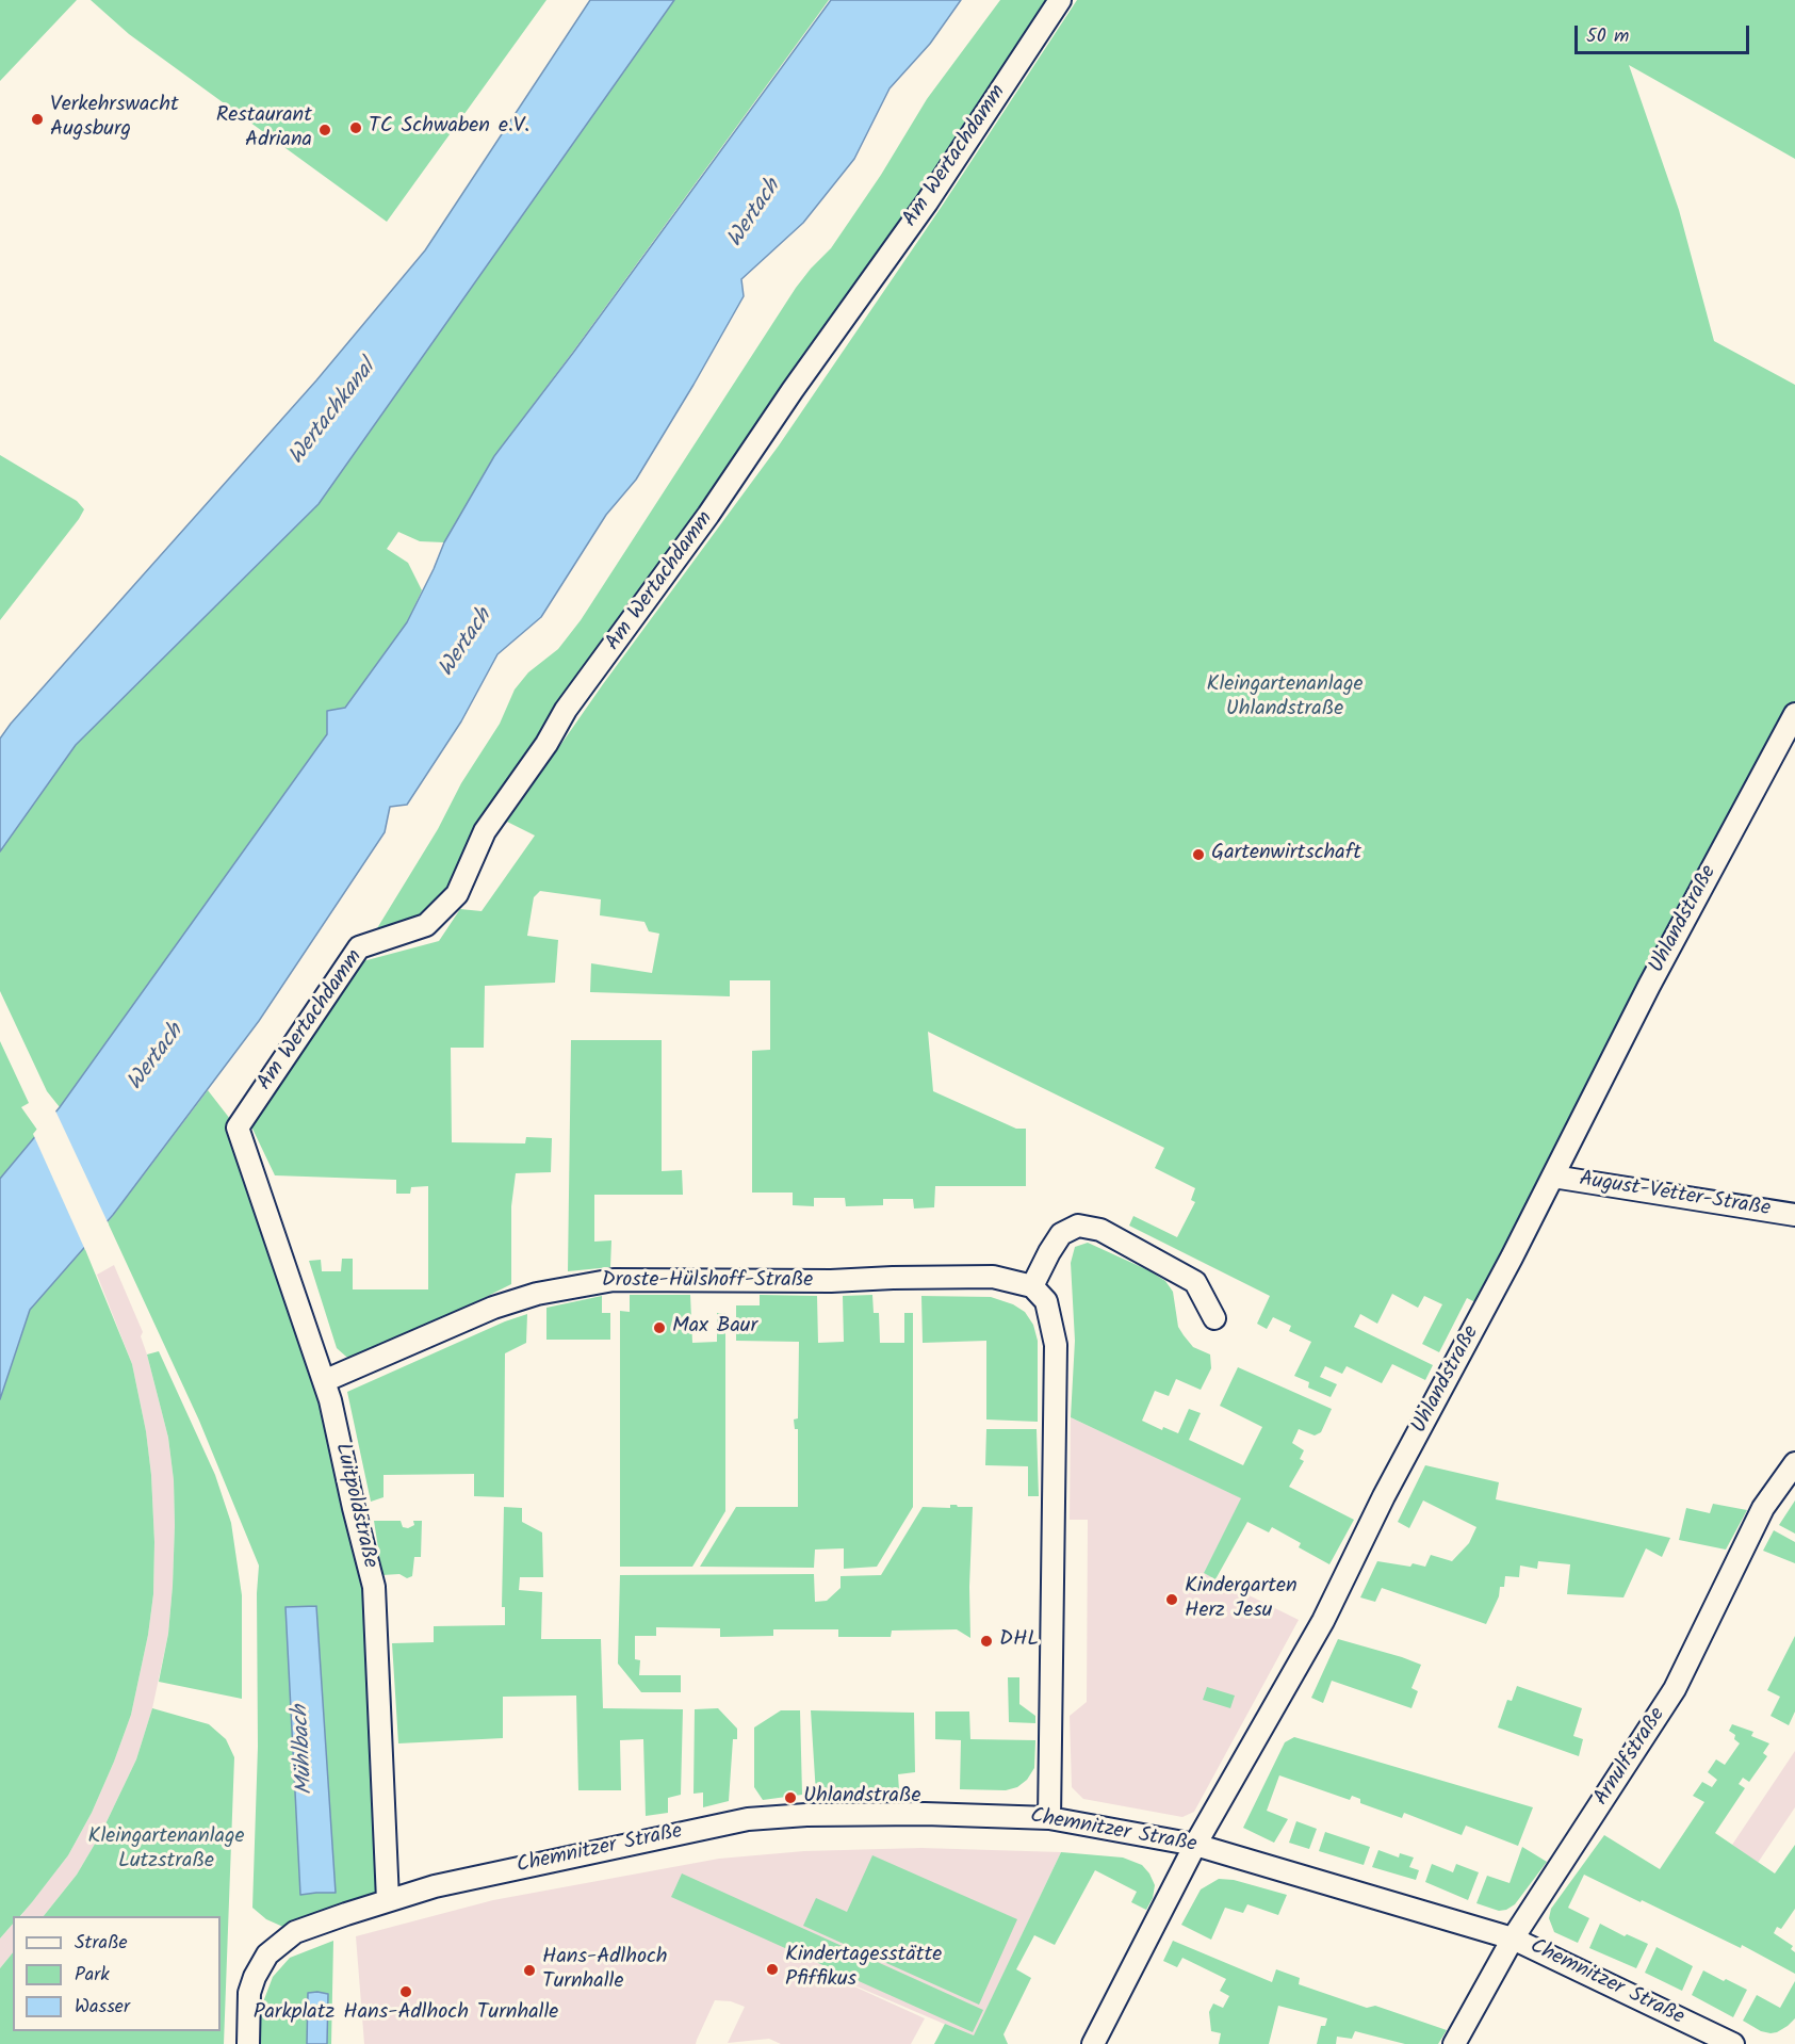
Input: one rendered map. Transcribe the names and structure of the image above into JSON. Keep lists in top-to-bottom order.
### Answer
{
  "streets": {
    "street": [
      "Am Wertachdamm",
      "Uhlandstraße",
      "August-Vetter-Straße",
      "Droste-Hülshoff-Straße",
      "Luitpoldstraße",
      "Arnulfstraße",
      "Chemnitzer Straße"
    ]
  },
  "crossings": [
    ["Am Wertachdamm", "Luitpoldstraße"],
    ["Uhlandstraße", "August-Vetter-Straße"],
    ["Uhlandstraße", "Chemnitzer Straße"],
    ["Droste-Hülshoff-Straße", "Luitpoldstraße"],
    ["Luitpoldstraße", "Chemnitzer Straße"],
    ["Arnulfstraße", "Chemnitzer Straße"]
  ],
  "water": ["Wertach", "Wertachkanal", "Mühlbach"],
  "parks": ["Kleingartenanlage Uhlandstraße", "Kleingartenanlage Lutzstraße"],
  "places": [
    "Verkehrswacht Augsburg",
    "TC Schwaben e.V.",
    "Restaurant Adriana",
    "Gartenwirtschaft",
    "Max Baur",
    "Kindergarten Herz Jesu",
    "DHL",
    "Uhlandstraße",
    "Kindertagesstätte Pfiffikus",
    "Hans-Adlhoch Turnhalle",
    "Parkplatz Hans-Adlhoch Turnhalle"
  ],
  "legend": ["Straße", "Park", "Wasser"],
  "scale_bar": "50 m"
}
